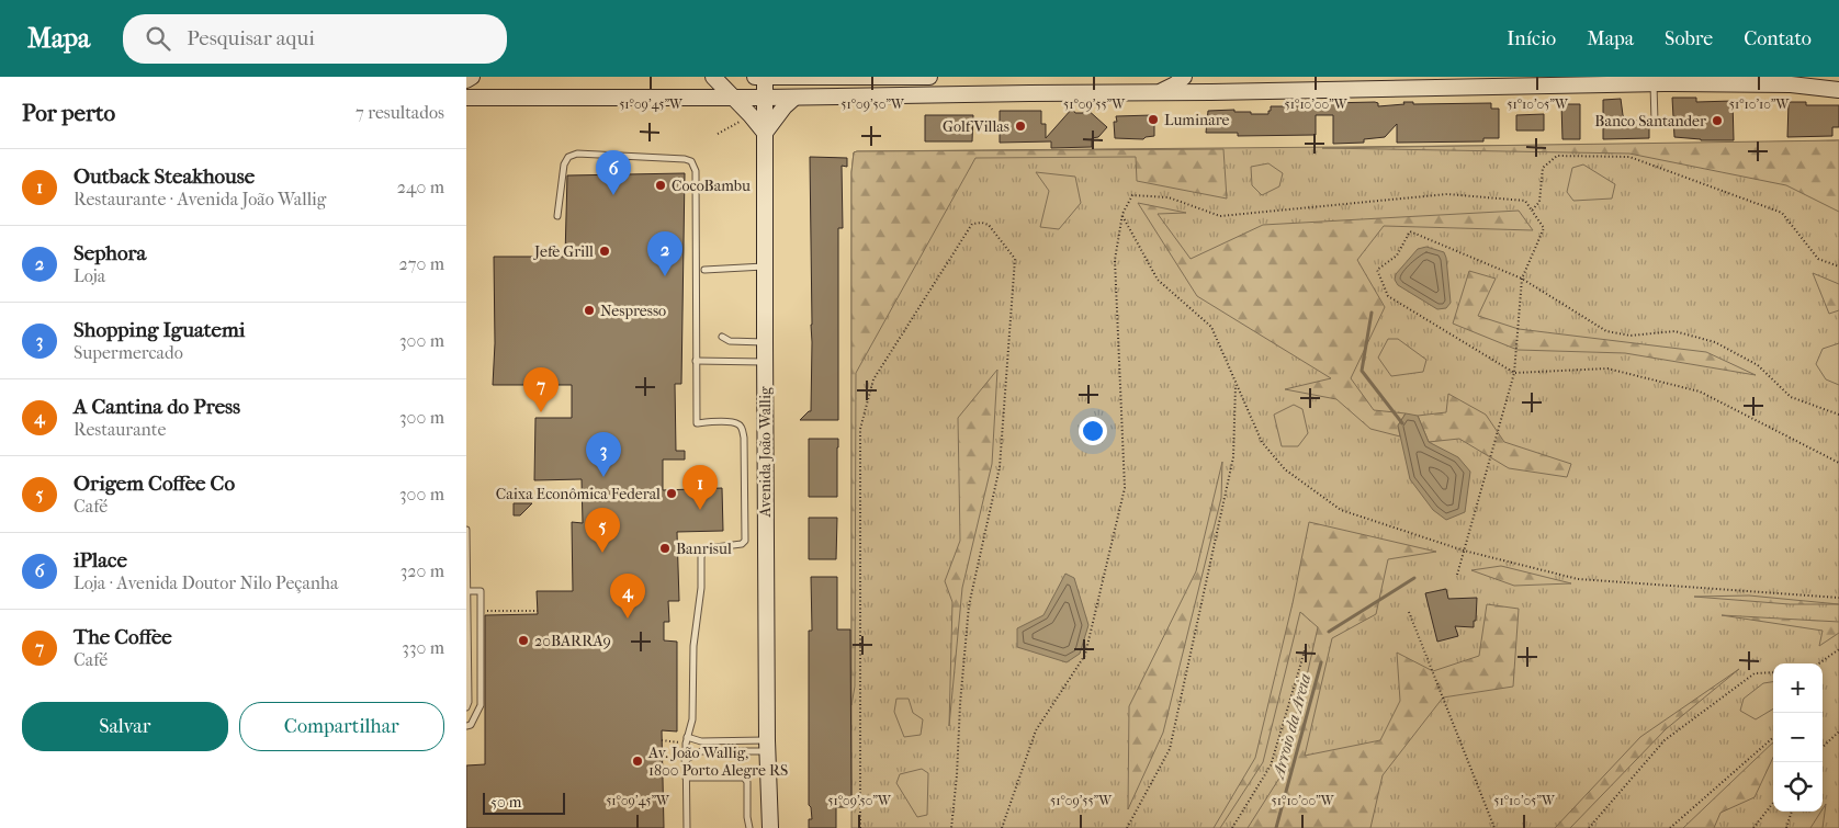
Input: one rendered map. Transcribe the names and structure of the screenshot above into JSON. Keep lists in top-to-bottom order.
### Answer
{
  "streets": {
    "main road": ["Avenida João Wallig"]
  },
  "water": ["Arroio da Areia"],
  "places": [
    "Luminare",
    "Banco Santander",
    "Golf Villas",
    "CocoBambu",
    "Jefe Grill",
    "Nespresso",
    "Caixa Econômica Federal",
    "Banrisul",
    "20BARRA9",
    "Av. João Wallig, 1800 Porto Alegre RS"
  ],
  "scale_bar": "50 m",
  "page": {
    "header": "Mapa",
    "search": "Pesquisar aqui",
    "nav": [
      "Início",
      "Mapa",
      "Sobre",
      "Contato"
    ],
    "heading": ["Por perto", "7 resultados"],
    "list": [
      {
        "mark": "1",
        "name": "Outback Steakhouse",
        "note": "Restaurante · Avenida João Wallig",
        "value": "240 m"
      },
      {
        "mark": "2",
        "name": "Sephora",
        "note": "Loja",
        "value": "270 m"
      },
      {
        "mark": "3",
        "name": "Shopping Iguatemi",
        "note": "Supermercado",
        "value": "300 m"
      },
      {
        "mark": "4",
        "name": "A Cantina do Press",
        "note": "Restaurante",
        "value": "300 m"
      },
      {
        "mark": "5",
        "name": "Origem Coffee Co",
        "note": "Café",
        "value": "300 m"
      },
      {
        "mark": "6",
        "name": "iPlace",
        "note": "Loja · Avenida Doutor Nilo Peçanha",
        "value": "320 m"
      },
      {
        "mark": "7",
        "name": "The Coffee",
        "note": "Café",
        "value": "330 m"
      }
    ],
    "pins": [
      "6",
      "2",
      "7",
      "3",
      "1",
      "5",
      "4"
    ],
    "map_buttons": ["+", "−"],
    "buttons": ["Salvar", "Compartilhar"],
    "scale": "50 m"
  },
  "coordinates": [
    "51°09'45\"W",
    "51°09'50\"W",
    "51°09'55\"W",
    "51°10'00\"W",
    "51°10'05\"W",
    "51°10'10\"W"
  ]
}
